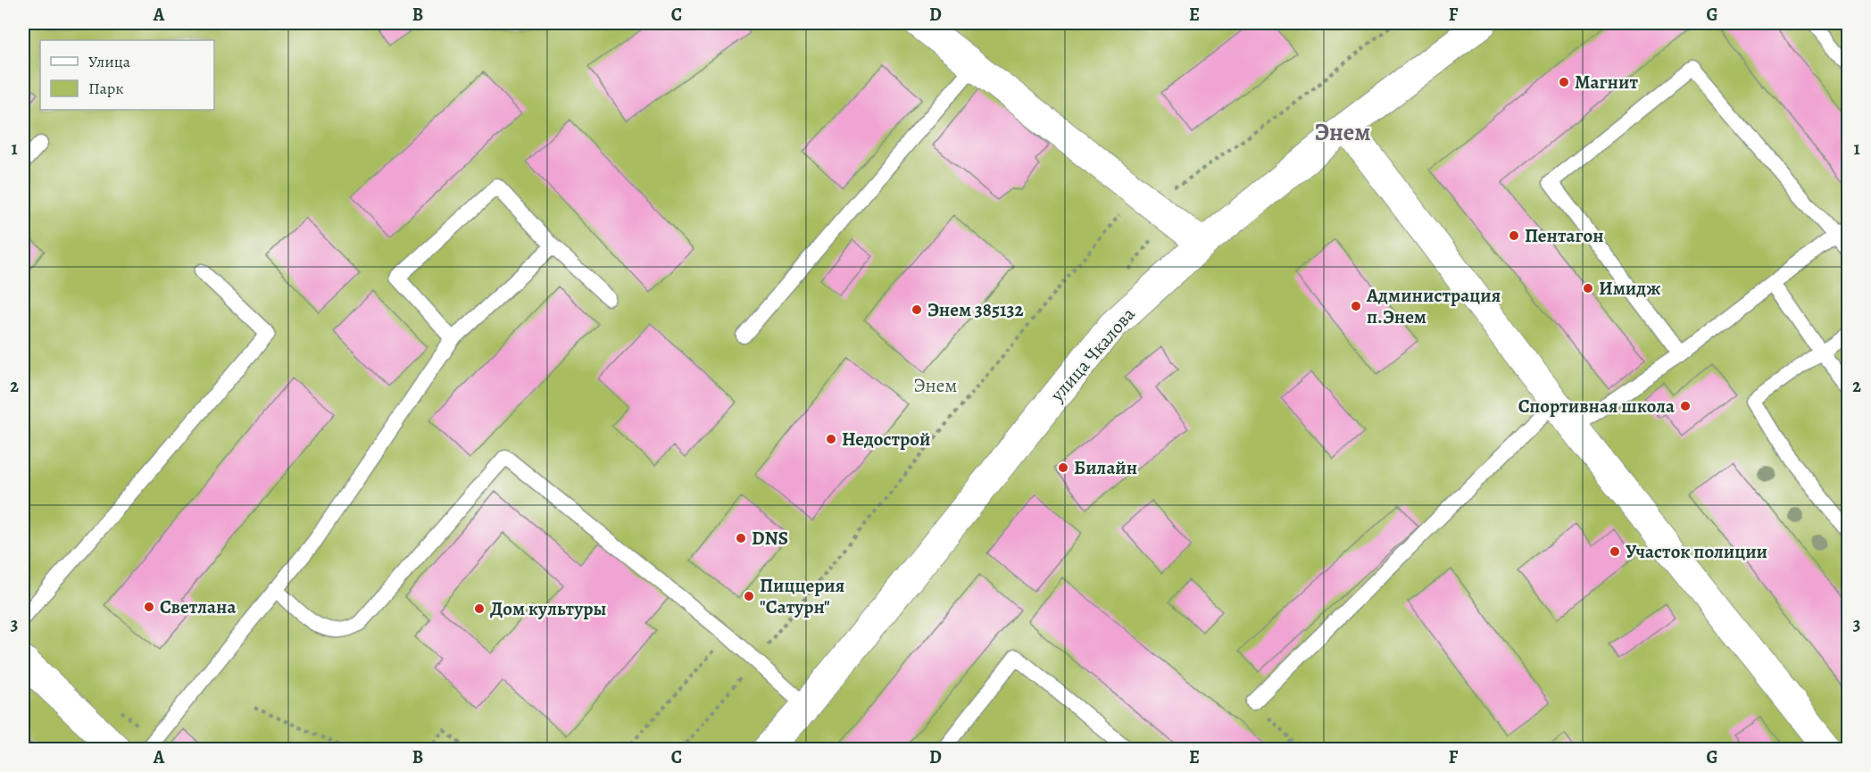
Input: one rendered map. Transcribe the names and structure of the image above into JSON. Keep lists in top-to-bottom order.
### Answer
{
  "streets": {
    "street": ["улица Чкалова"]
  },
  "districts": ["Энем"],
  "parks": ["Энем"],
  "places": [
    "Магнит",
    "Пентагон",
    "Имидж",
    "Администрация п.Энем",
    "Энем 385132",
    "Спортивная школа",
    "Недострой",
    "Билайн",
    "DNS",
    "Участок полиции",
    "Пиццерия \"Сатурн\"",
    "Светлана",
    "Дом культуры"
  ],
  "legend": ["Улица", "Парк"],
  "grid": {
    "columns": [
      "A",
      "B",
      "C",
      "D",
      "E",
      "F",
      "G"
    ],
    "rows": ["1", "2", "3"]
  }
}
